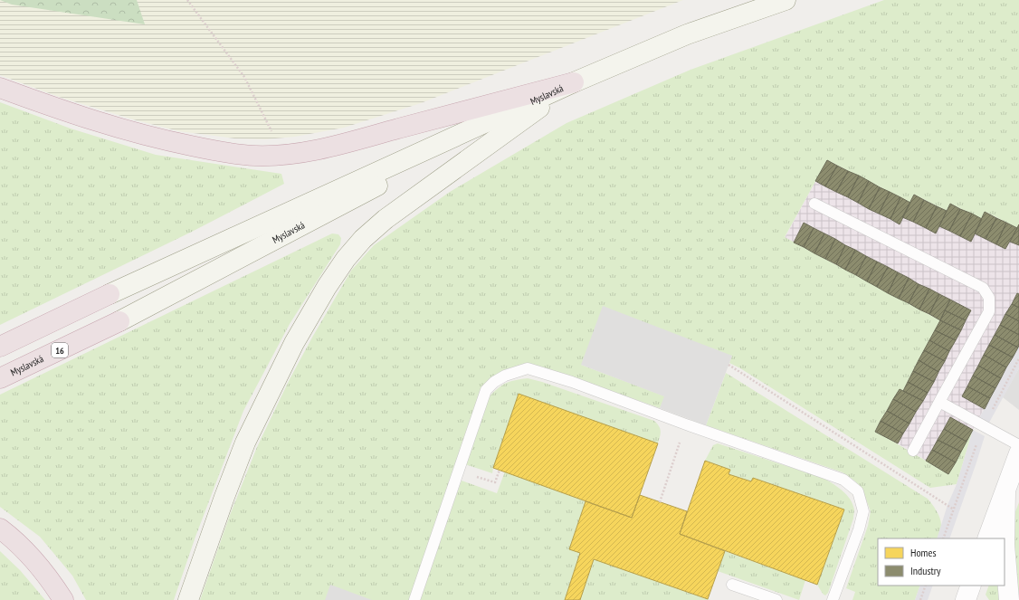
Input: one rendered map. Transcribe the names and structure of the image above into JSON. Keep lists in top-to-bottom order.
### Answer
{
  "streets": {
    "highway": ["Myslavská", "16"]
  },
  "legend": ["Homes", "Industry"]
}
